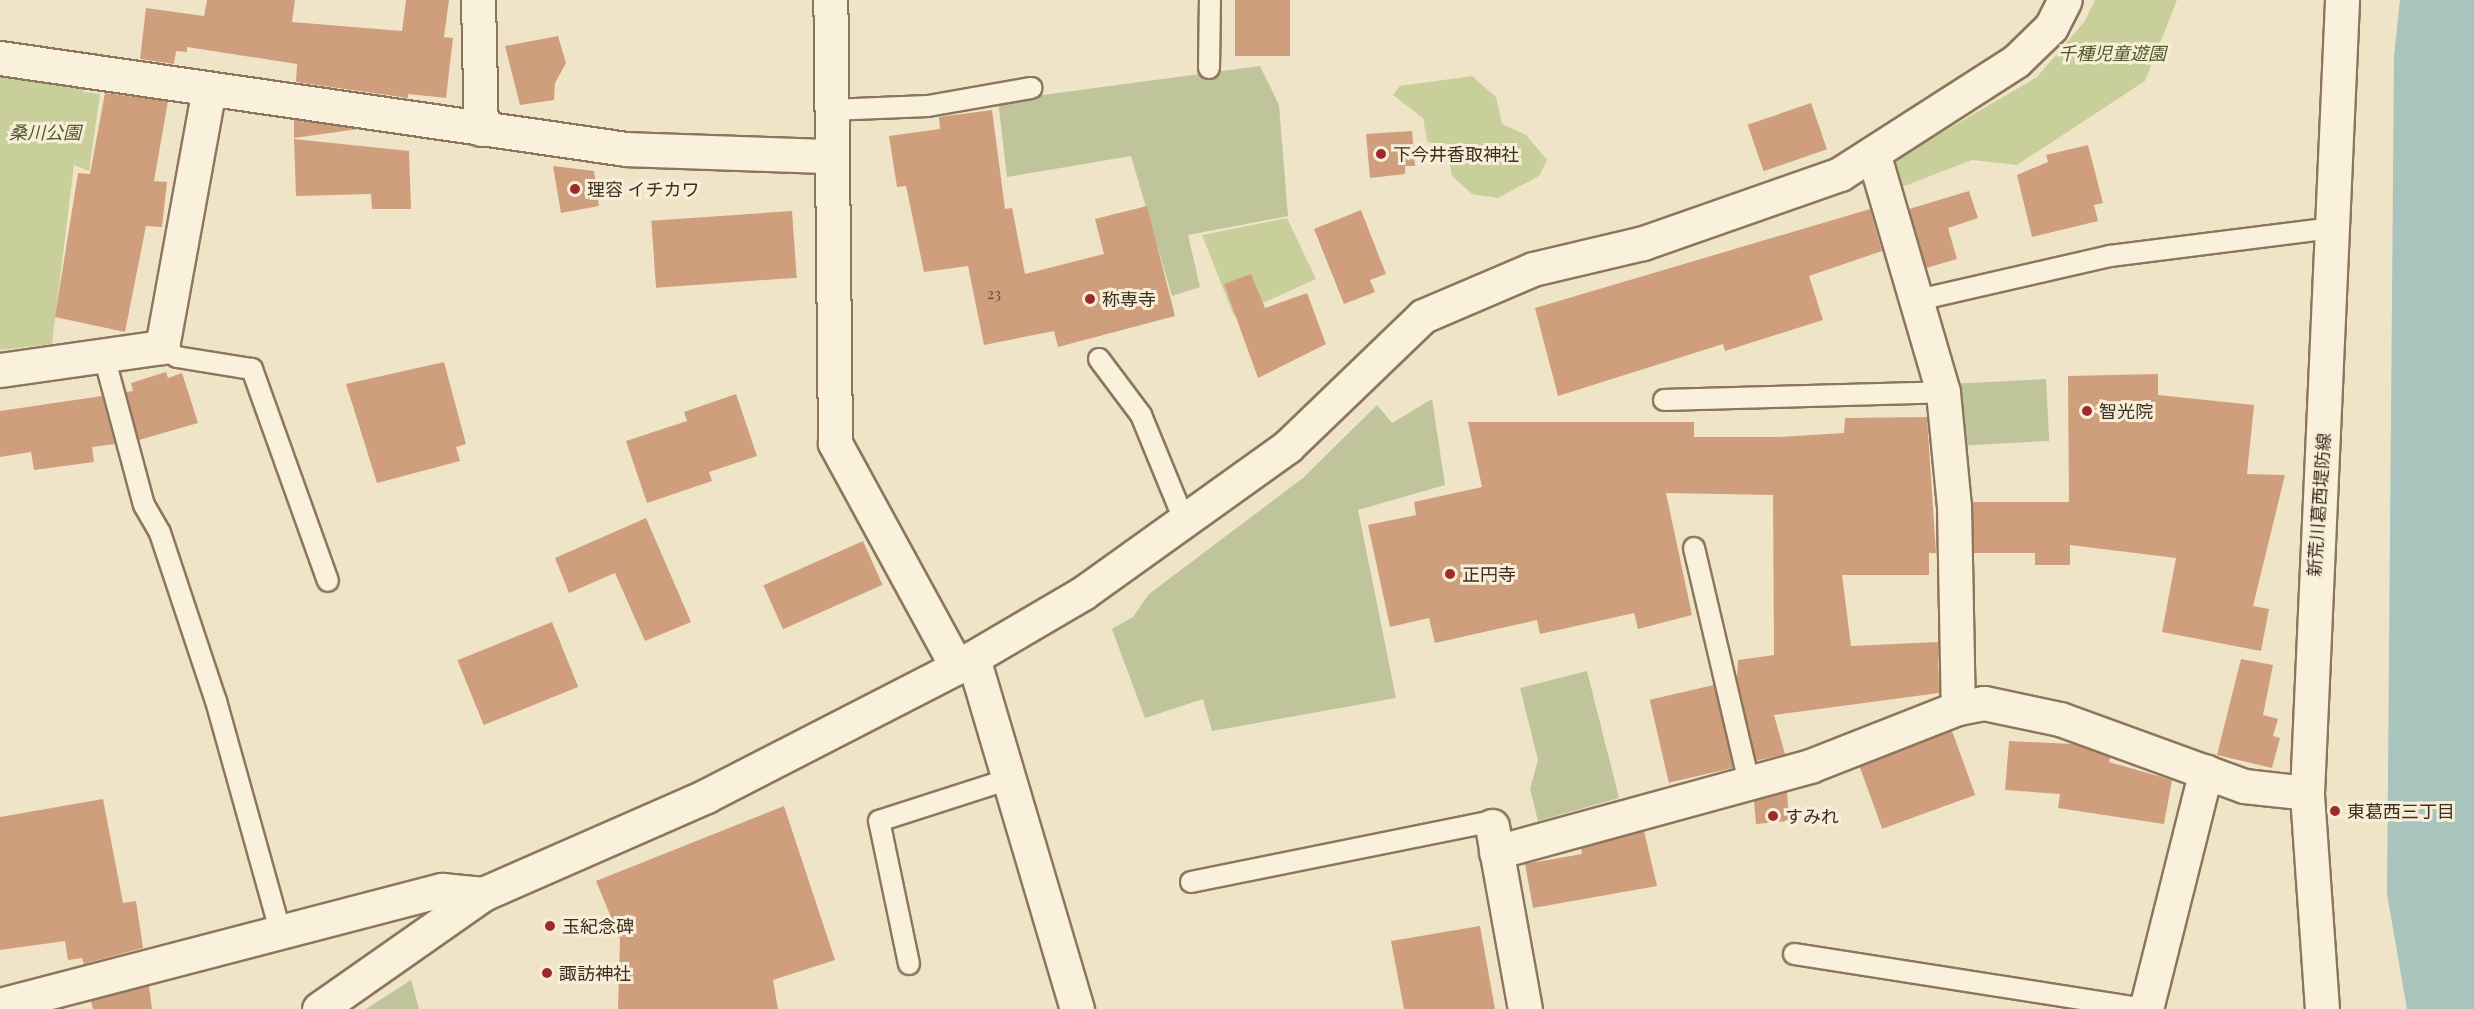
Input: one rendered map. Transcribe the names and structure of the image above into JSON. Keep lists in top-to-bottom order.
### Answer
{
  "streets": {
    "street": ["新荒川葛西堤防線"]
  },
  "parks": ["千種児童遊園", "桑川公園"],
  "places": [
    "下今井香取神社",
    "理容 イチカワ",
    "称専寺",
    "智光院",
    "正円寺",
    "東葛西三丁目",
    "すみれ",
    "玉紀念碑",
    "諏訪神社"
  ],
  "house_numbers": ["23"]
}
